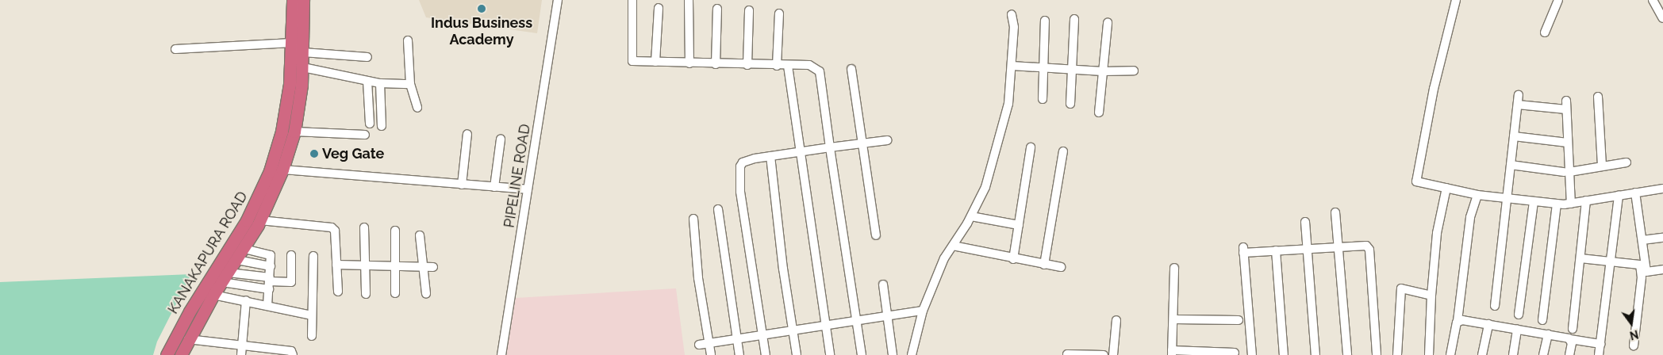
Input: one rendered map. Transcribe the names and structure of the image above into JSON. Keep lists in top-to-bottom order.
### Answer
{
  "streets": {
    "highway": ["KANAKAPURA ROAD"],
    "street": ["PIPELINE ROAD"]
  },
  "places": ["Indus Business Academy", "Veg Gate"],
  "north": "bottom"
}
